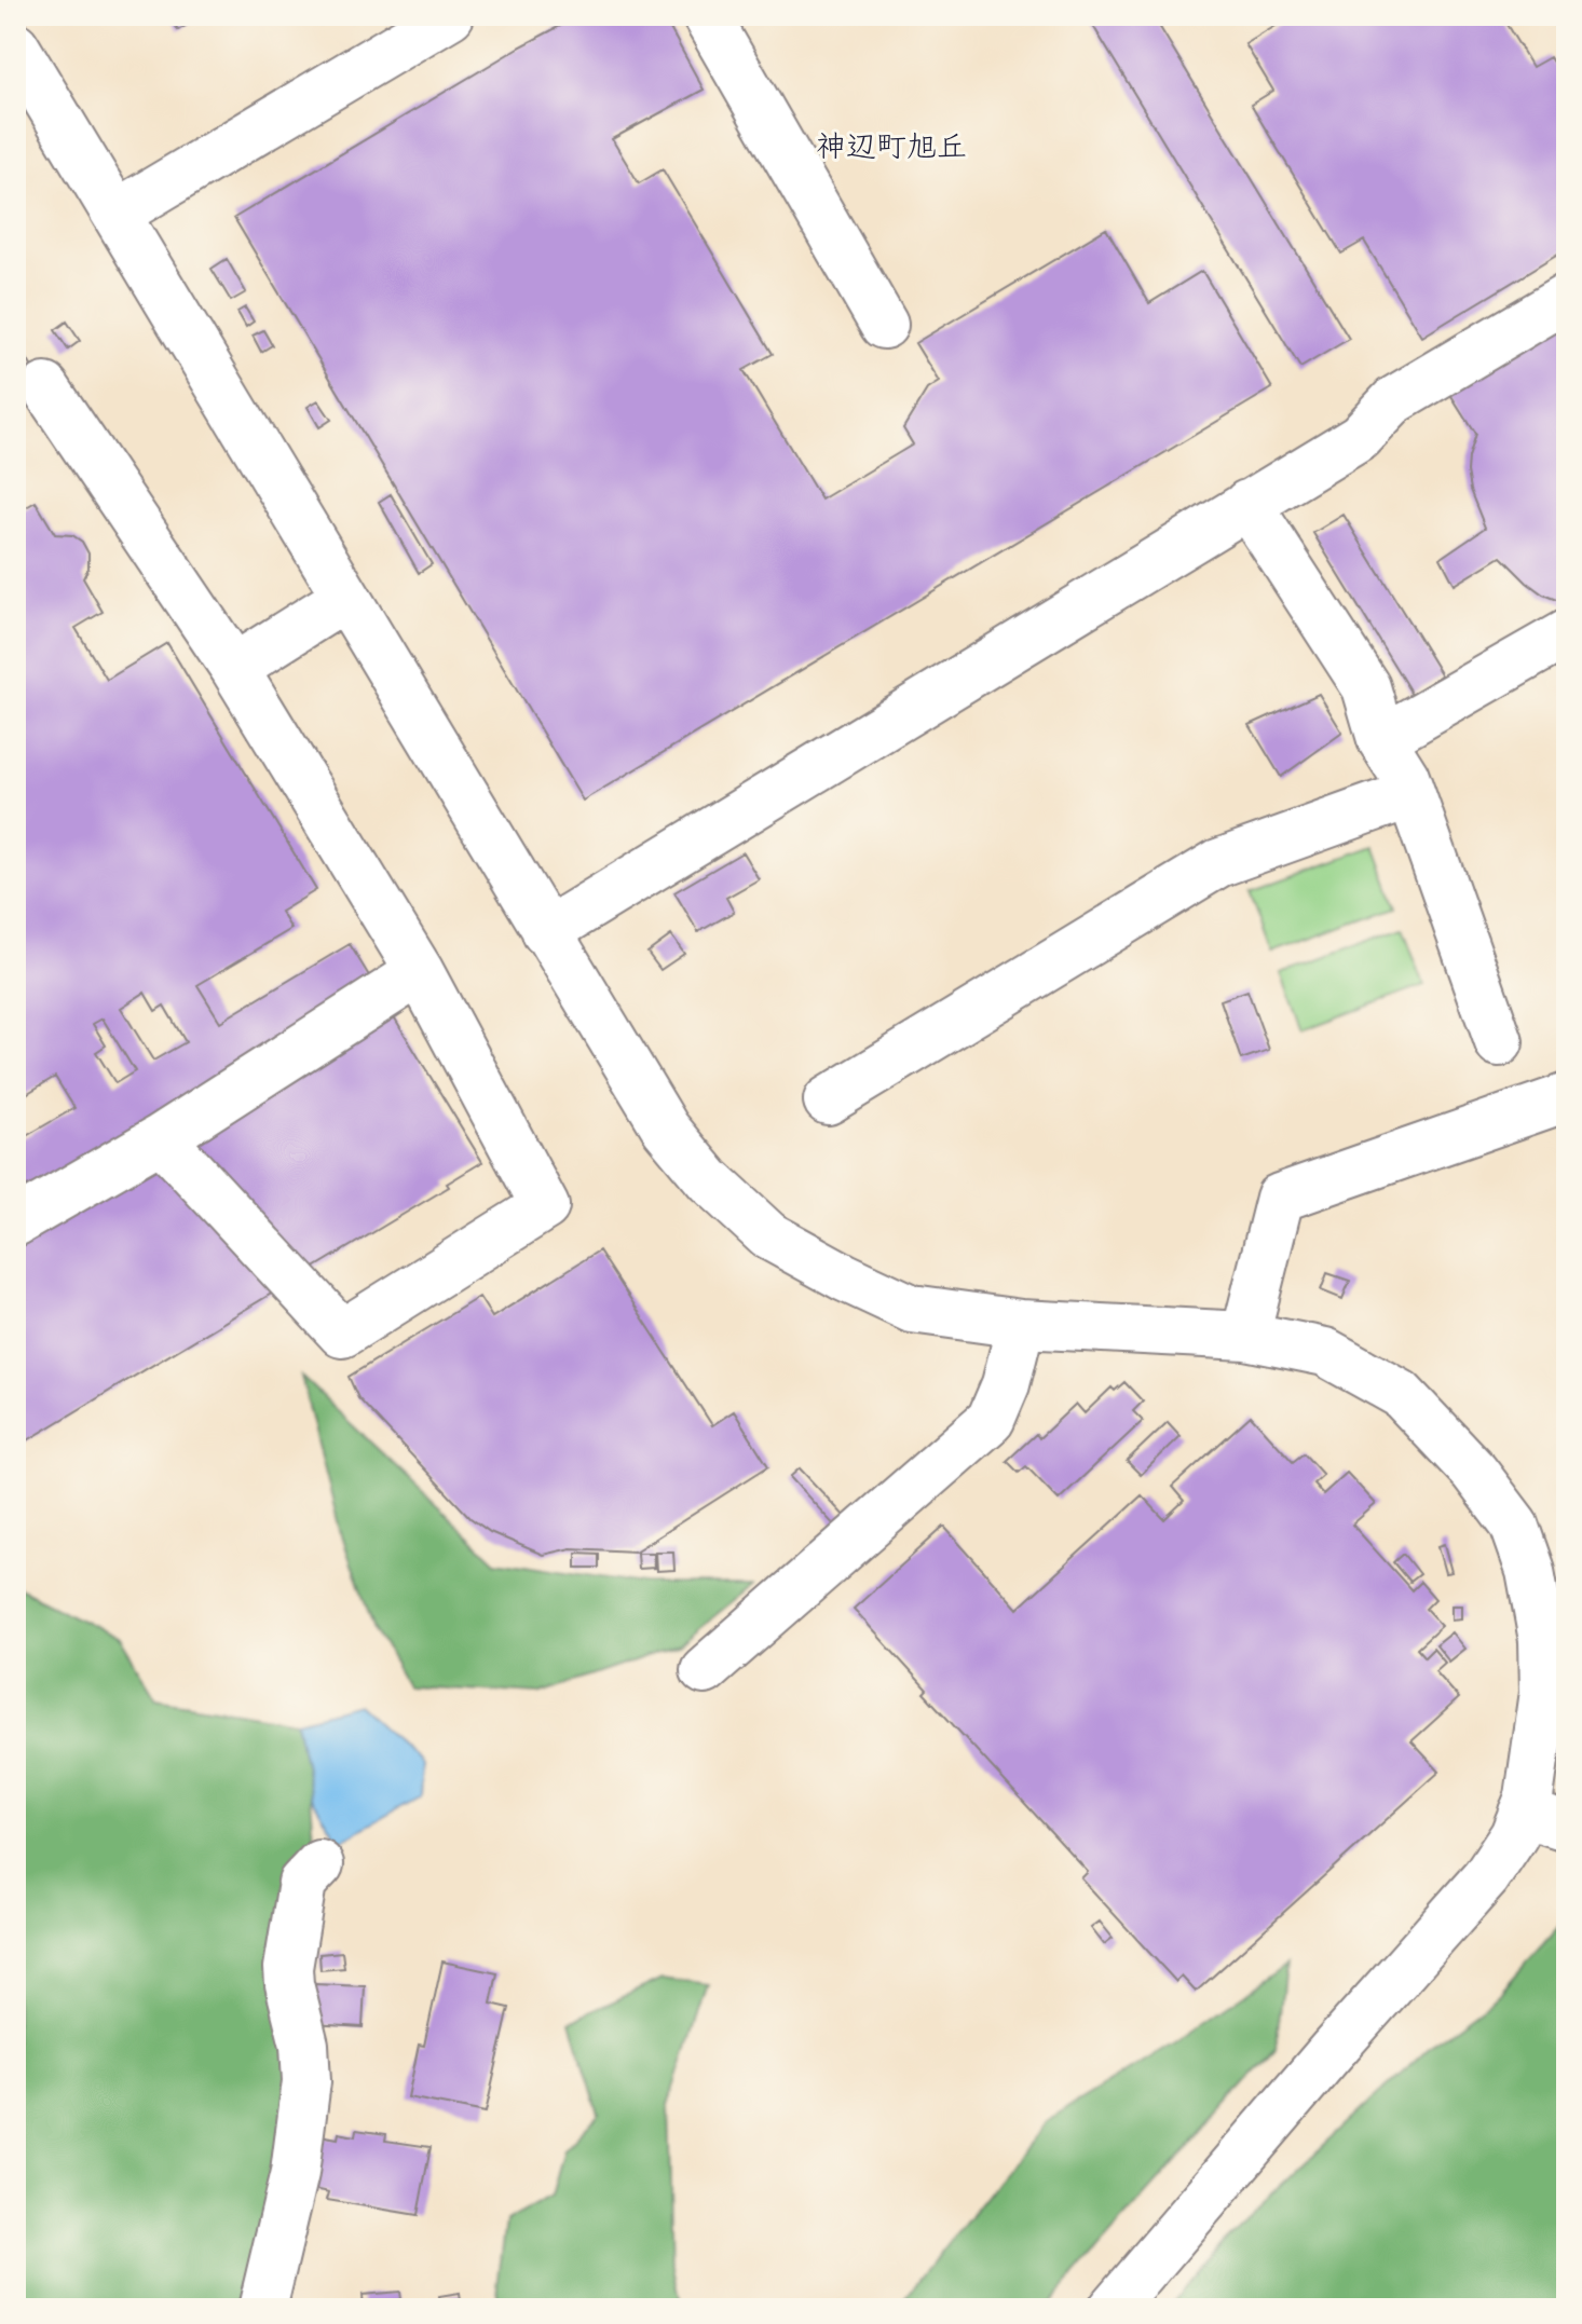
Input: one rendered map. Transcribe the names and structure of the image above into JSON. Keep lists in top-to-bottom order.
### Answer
{
  "districts": ["神辺町旭丘"]
}
